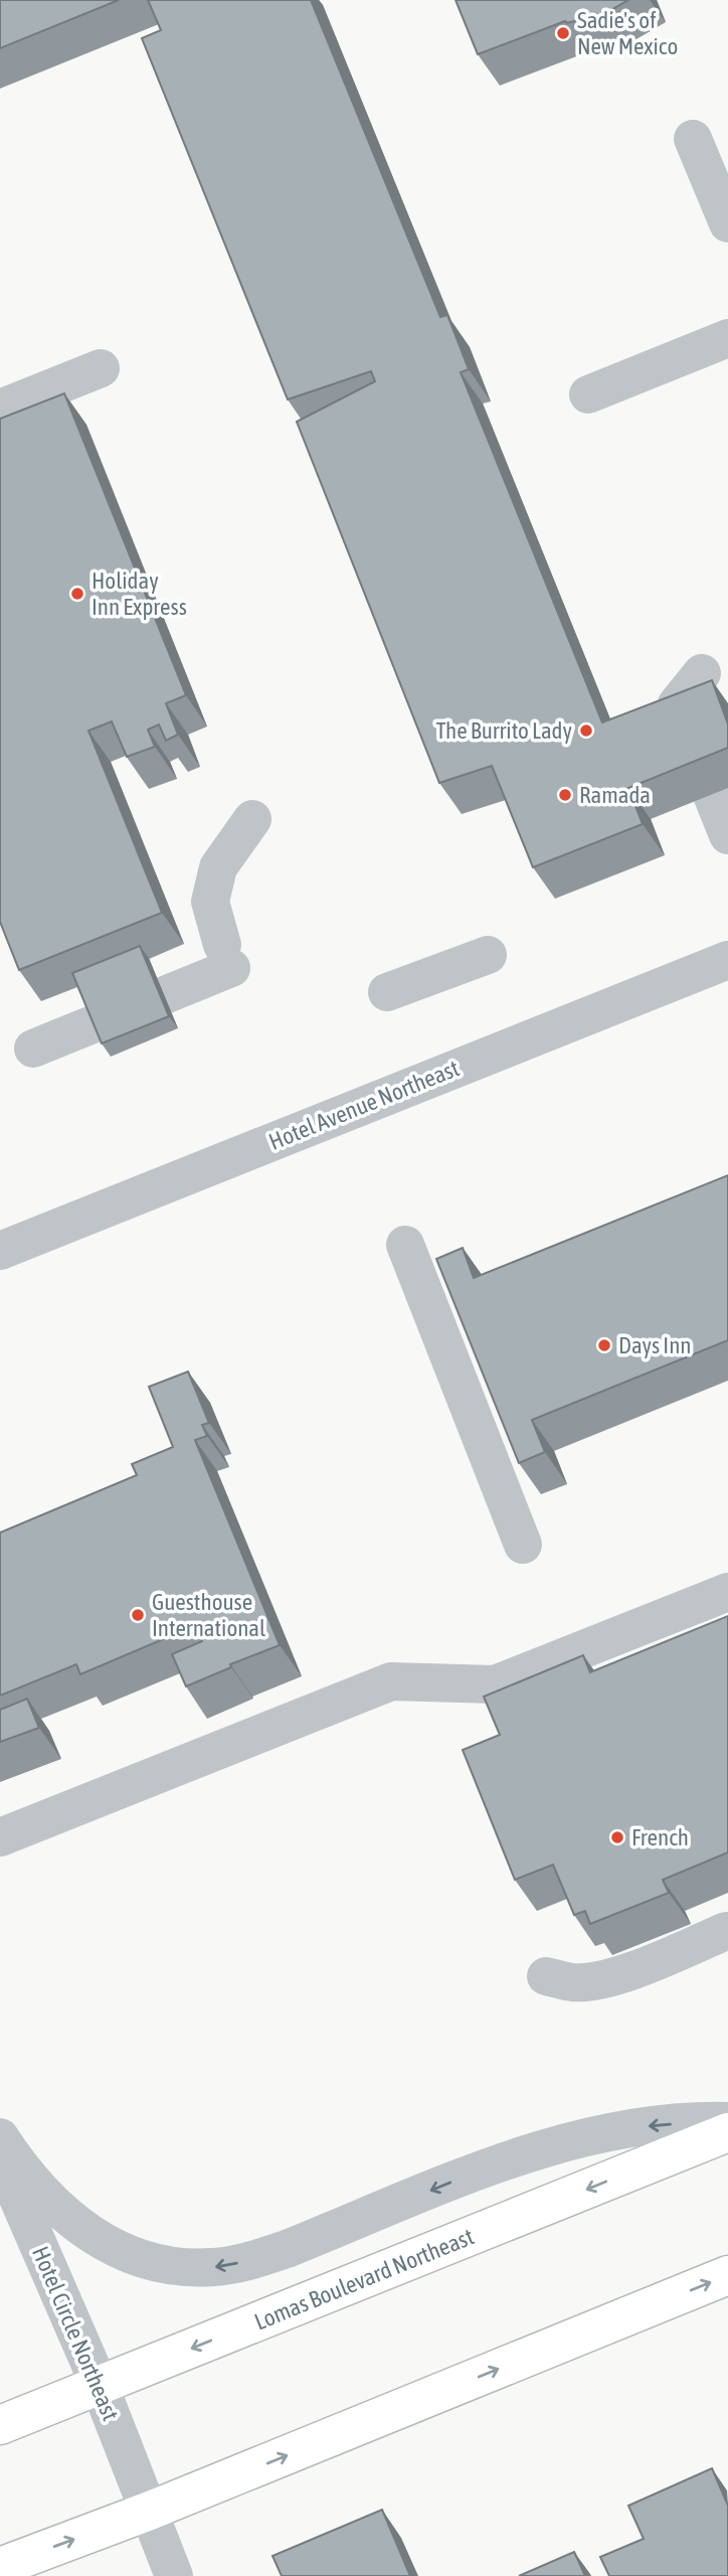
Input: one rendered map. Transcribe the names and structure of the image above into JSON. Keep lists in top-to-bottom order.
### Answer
{
  "streets": {
    "main road": ["Lomas Boulevard Northeast"],
    "street": ["Hotel Avenue Northeast", "Hotel Circle Northeast"]
  },
  "crossings": [
    ["Lomas Boulevard Northeast", "Hotel Circle Northeast"]
  ],
  "places": [
    "Sadie's of New Mexico",
    "Holiday Inn Express",
    "The Burrito Lady",
    "Ramada",
    "Days Inn",
    "Guesthouse International",
    "French"
  ]
}
